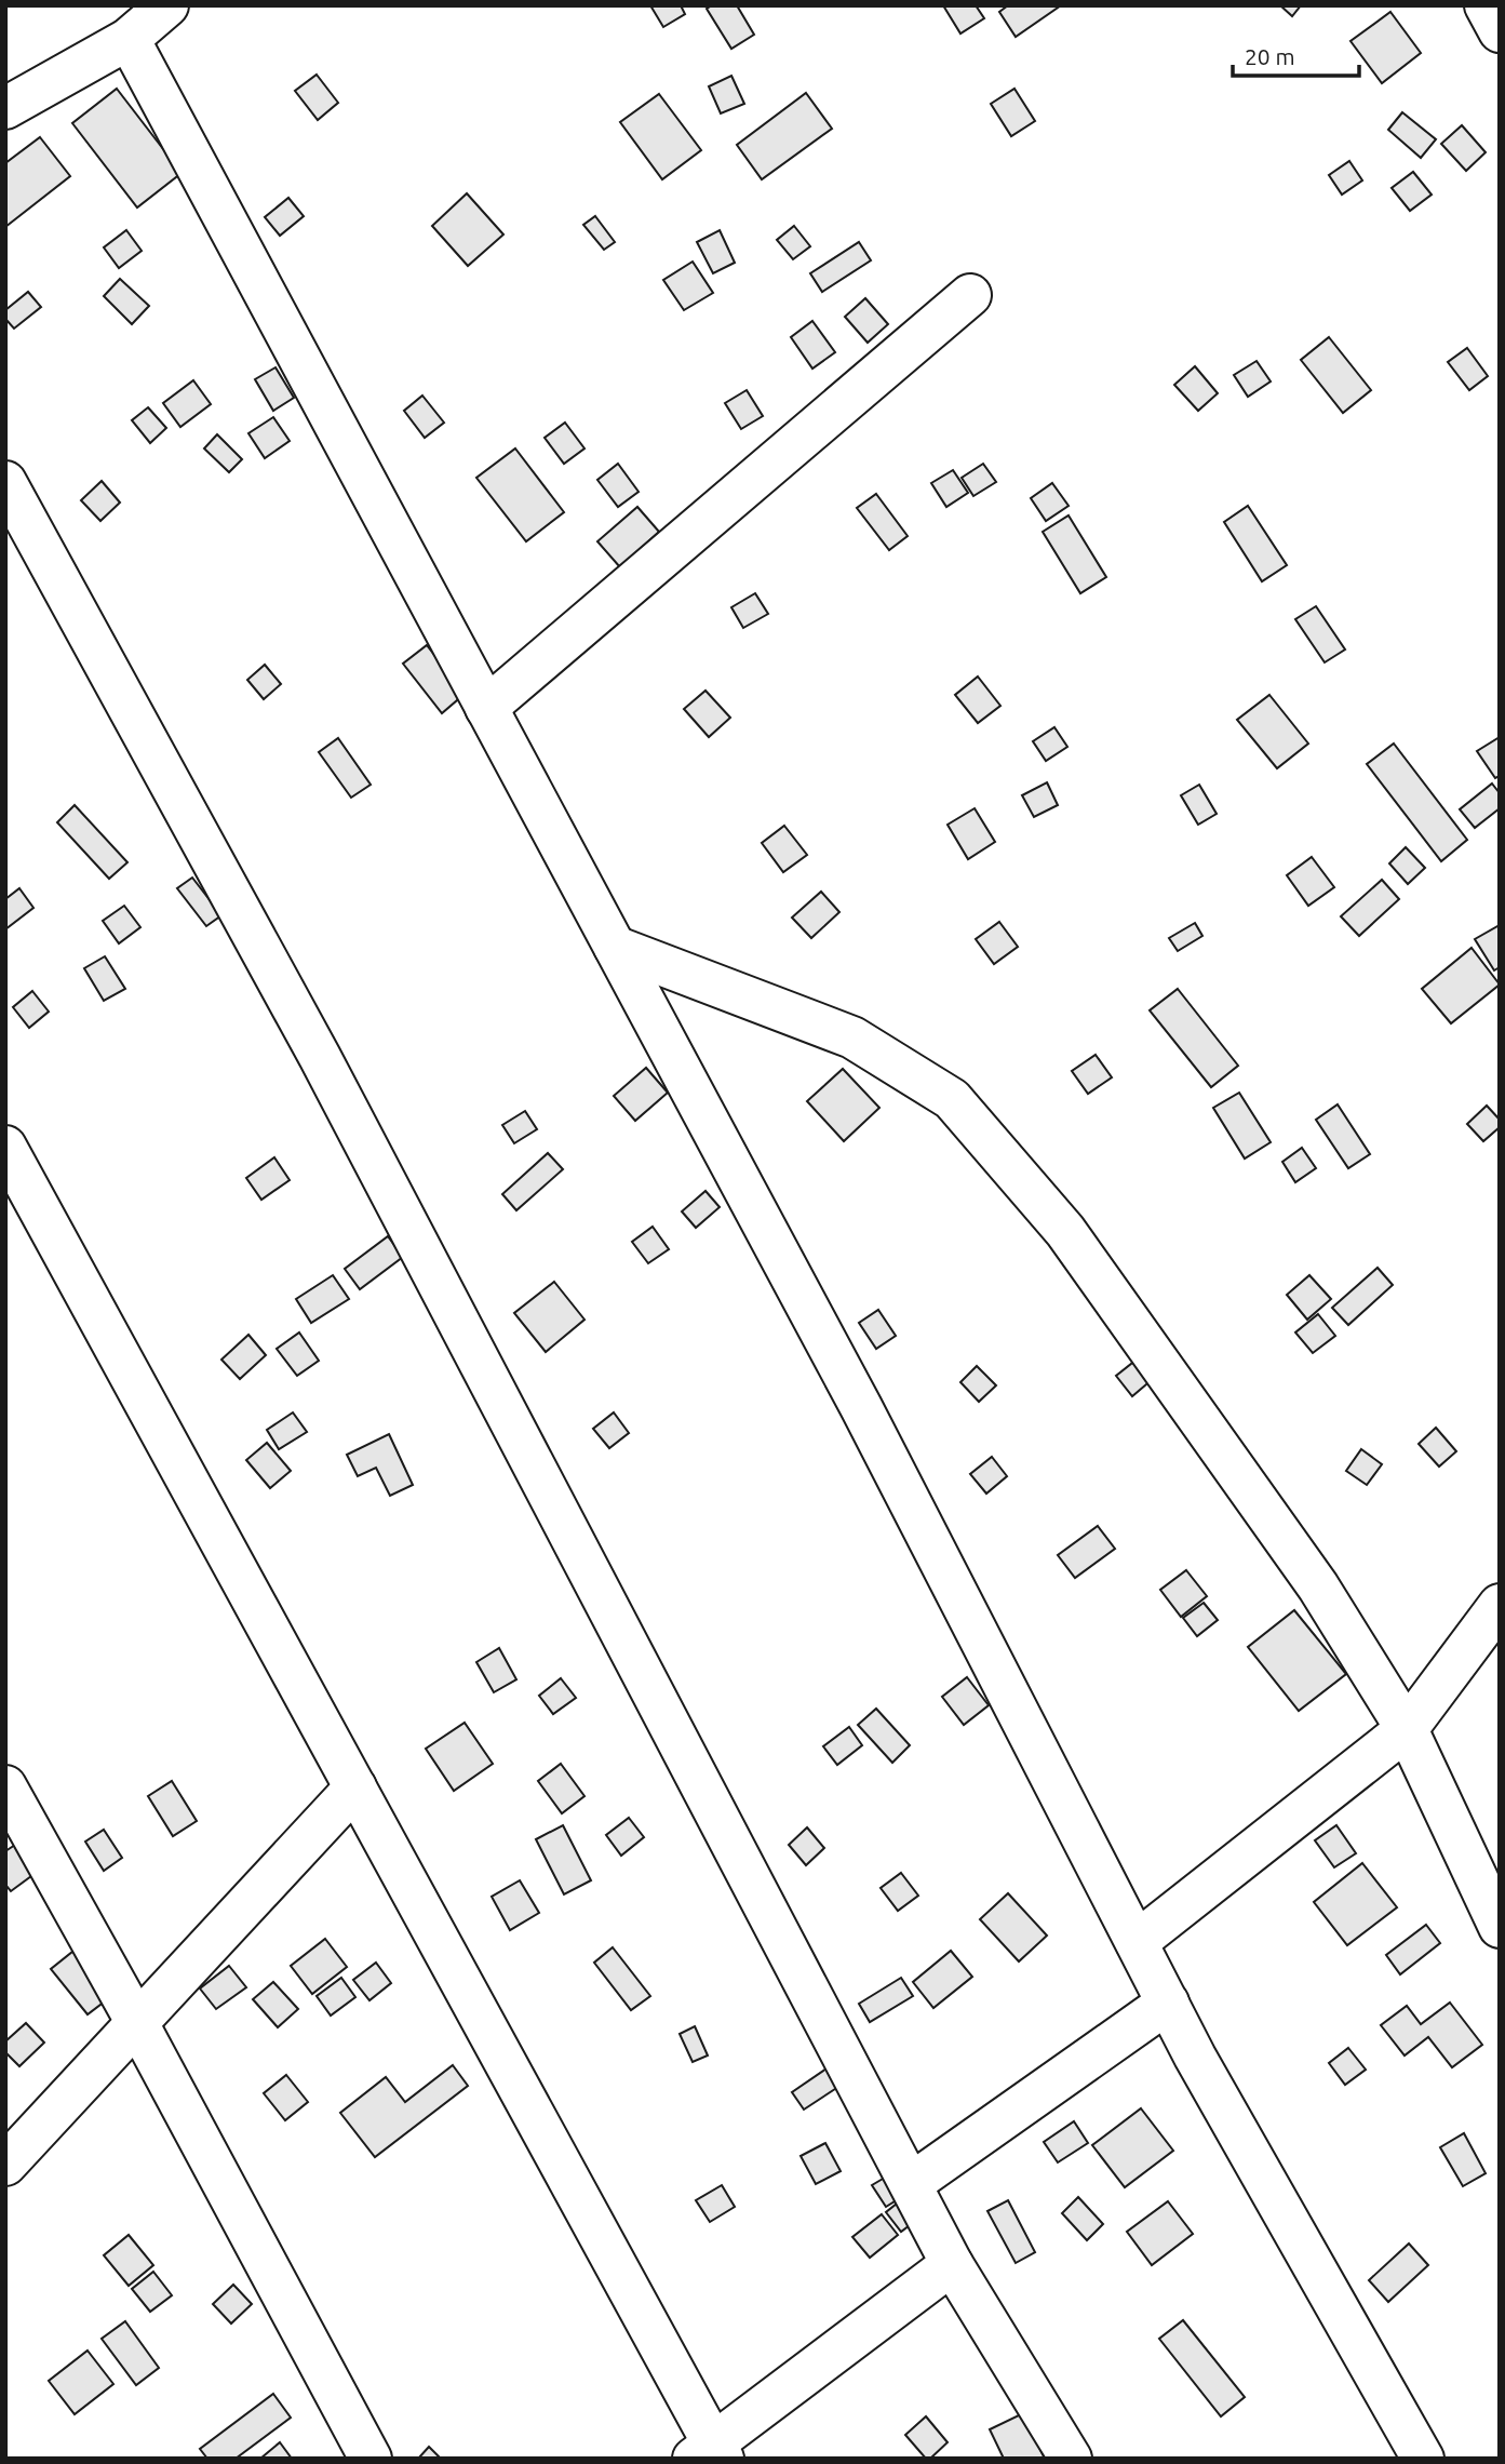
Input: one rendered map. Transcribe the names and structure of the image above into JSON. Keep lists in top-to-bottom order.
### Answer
{
  "scale_bar": "20 m"
}
